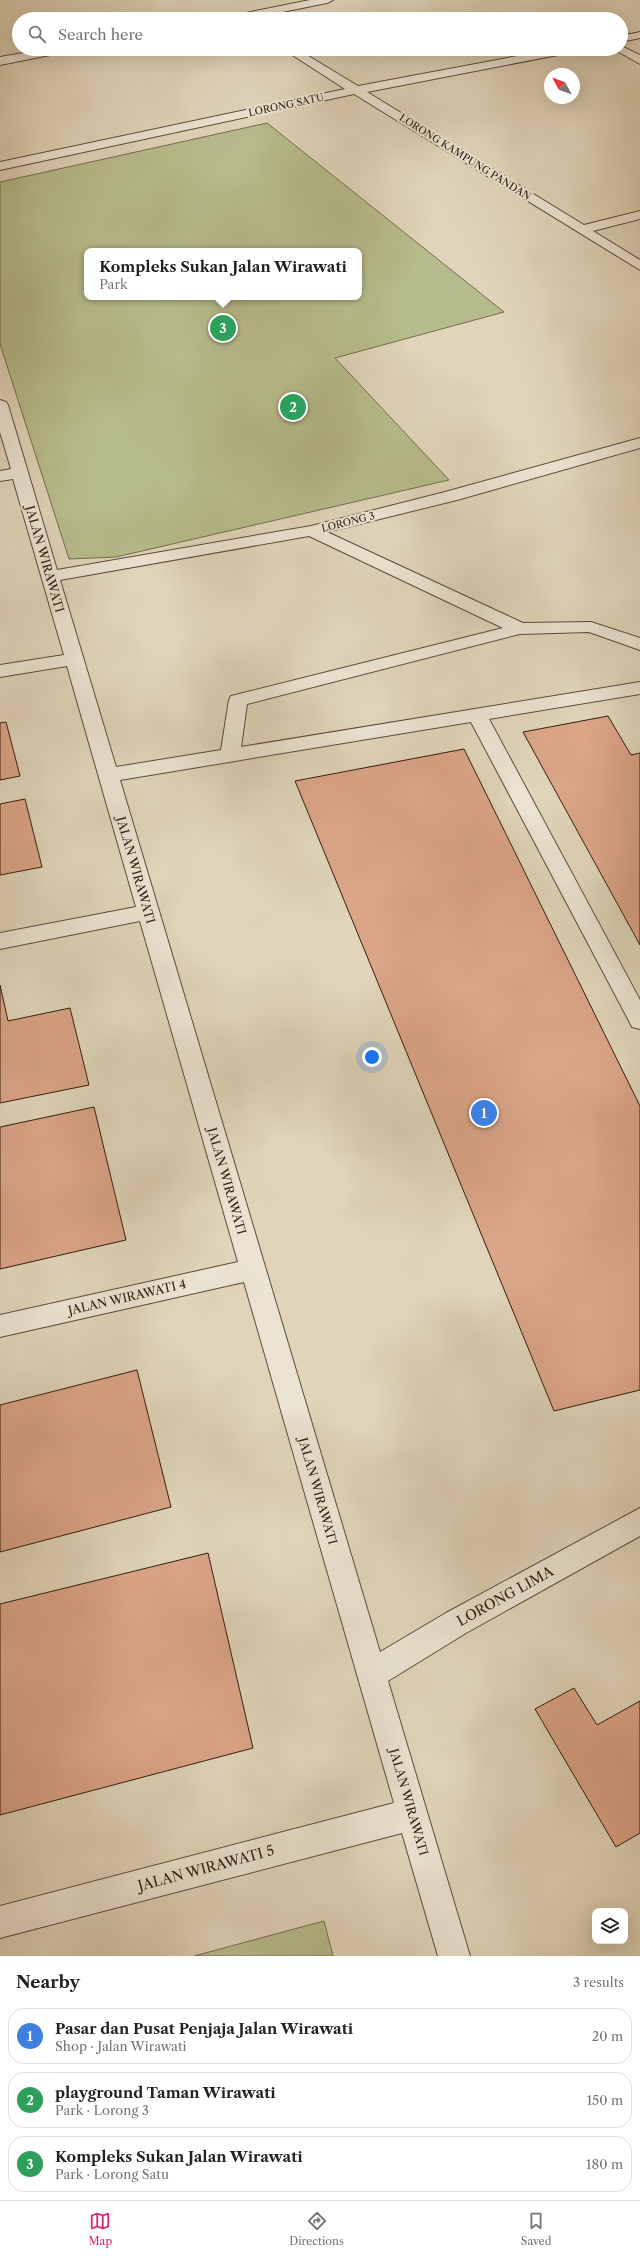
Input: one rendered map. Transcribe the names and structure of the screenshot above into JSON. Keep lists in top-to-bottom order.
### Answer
{
  "streets": {
    "street": [
      "LORONG SATU",
      "LORONG KAMPUNG PANDAN",
      "LORONG 3",
      "JALAN WIRAWATI",
      "JALAN WIRAWATI 4",
      "LORONG LIMA",
      "JALAN WIRAWATI 5"
    ]
  },
  "crossings": [
    ["LORONG SATU", "LORONG KAMPUNG PANDAN"],
    ["LORONG 3", "JALAN WIRAWATI"],
    ["JALAN WIRAWATI", "JALAN WIRAWATI 4"],
    ["JALAN WIRAWATI", "LORONG LIMA"],
    ["JALAN WIRAWATI", "JALAN WIRAWATI 5"]
  ],
  "north": "top left",
  "page": {
    "search": "Search here",
    "popup": ["Kompleks Sukan Jalan Wirawati", "Park"],
    "pins": ["3", "2", "1"],
    "heading": ["Nearby", "3 results"],
    "list": [
      {
        "mark": "1",
        "name": "Pasar dan Pusat Penjaja Jalan Wirawati",
        "note": "Shop · Jalan Wirawati",
        "value": "20 m"
      },
      {
        "mark": "2",
        "name": "playground Taman Wirawati",
        "note": "Park · Lorong 3",
        "value": "150 m"
      },
      {
        "mark": "3",
        "name": "Kompleks Sukan Jalan Wirawati",
        "note": "Park · Lorong Satu",
        "value": "180 m"
      }
    ],
    "nav": ["Map", "Directions", "Saved"]
  }
}
